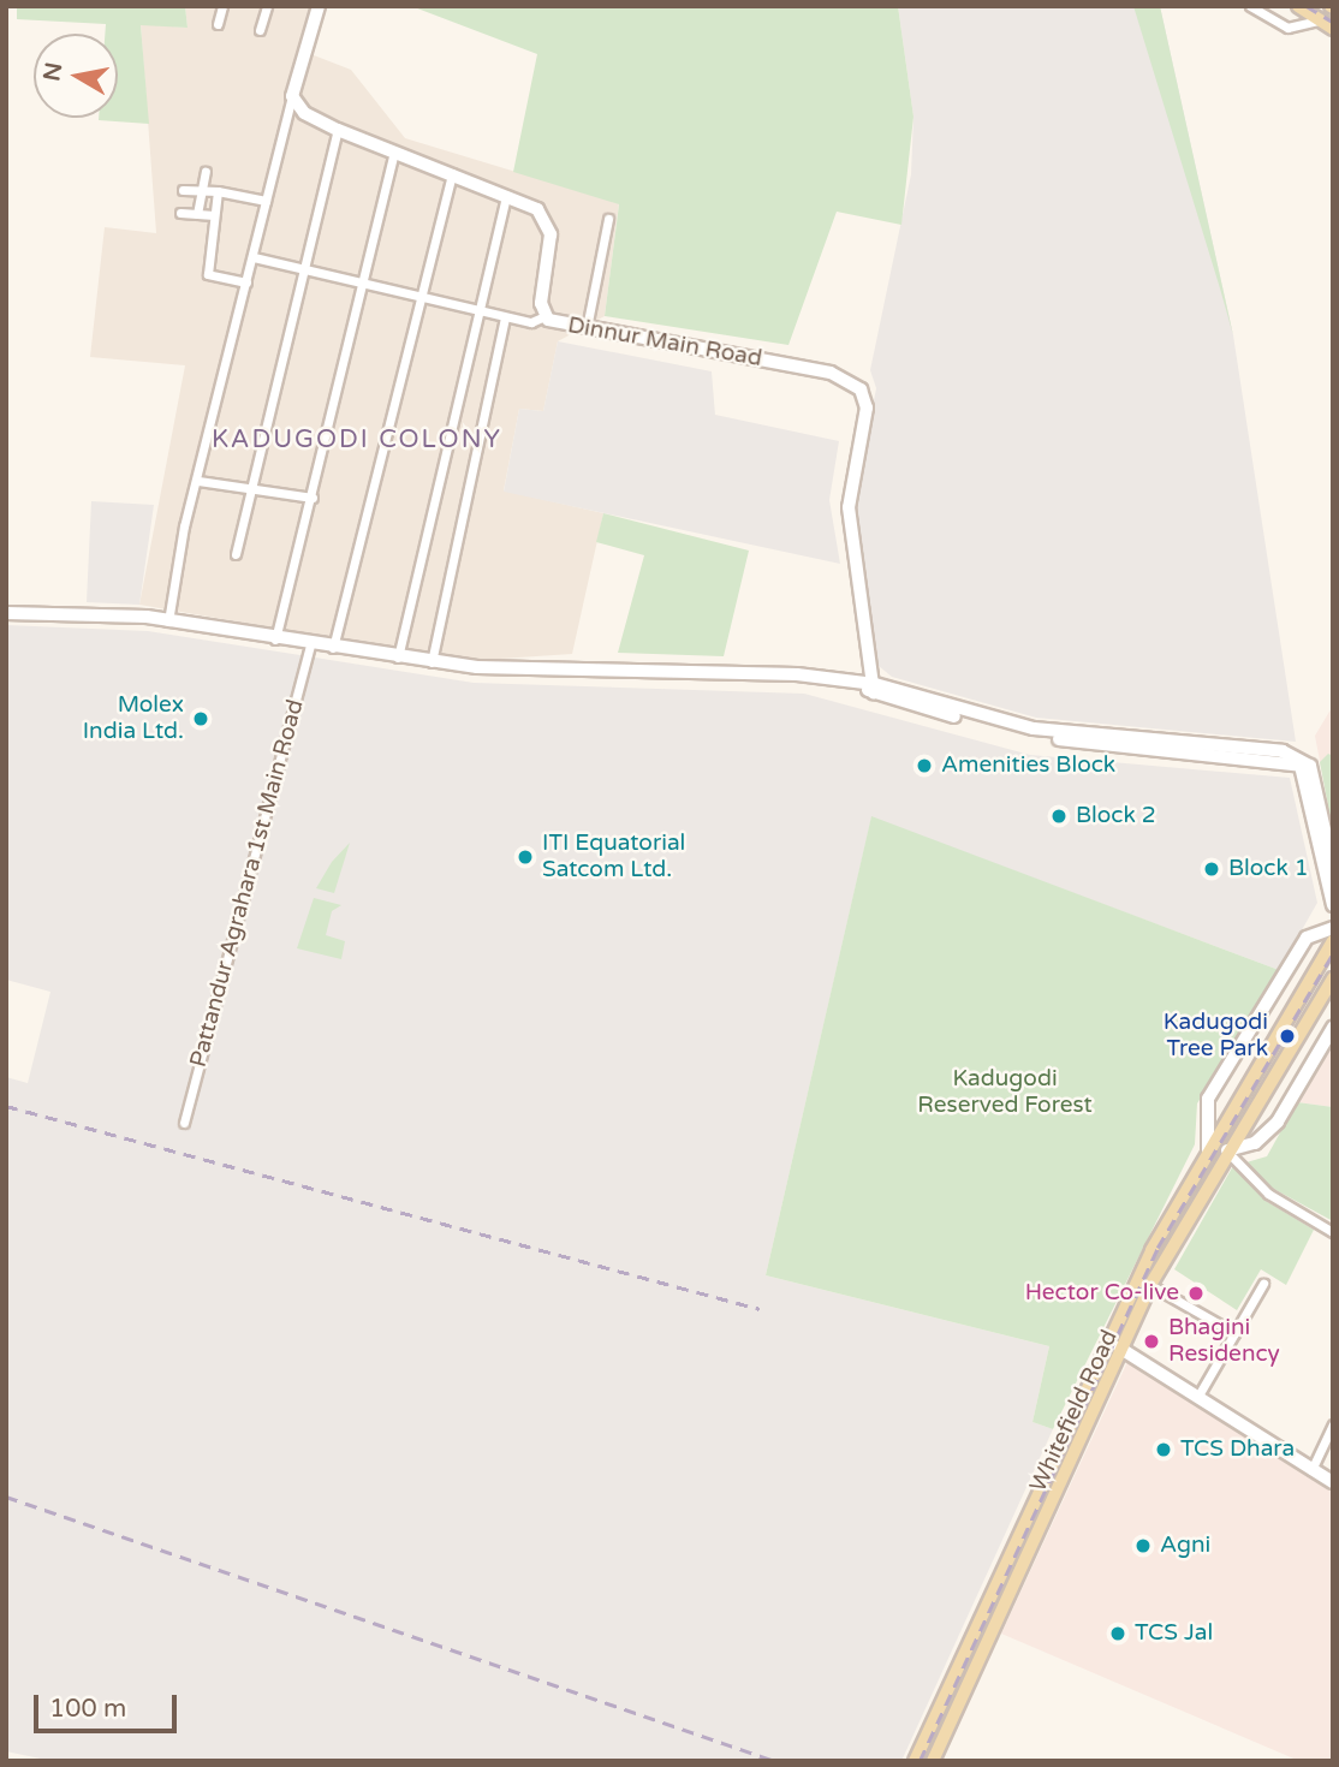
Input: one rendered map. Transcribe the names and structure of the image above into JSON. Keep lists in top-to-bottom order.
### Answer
{
  "streets": {
    "main road": ["Whitefield Road"],
    "street": ["Dinnur Main Road", "Pattandur Agrahara 1st Main Road"]
  },
  "districts": ["KADUGODI COLONY"],
  "parks": ["Kadugodi Reserved Forest"],
  "places": [
    "Molex India Ltd.",
    "Amenities Block",
    "Block 2",
    "ITI Equatorial Satcom Ltd.",
    "Block 1",
    "Kadugodi Tree Park",
    "Hector Co-live",
    "Bhagini Residency",
    "TCS Dhara",
    "Agni",
    "TCS Jal"
  ],
  "scale_bar": "100 m",
  "north": "left"
}
